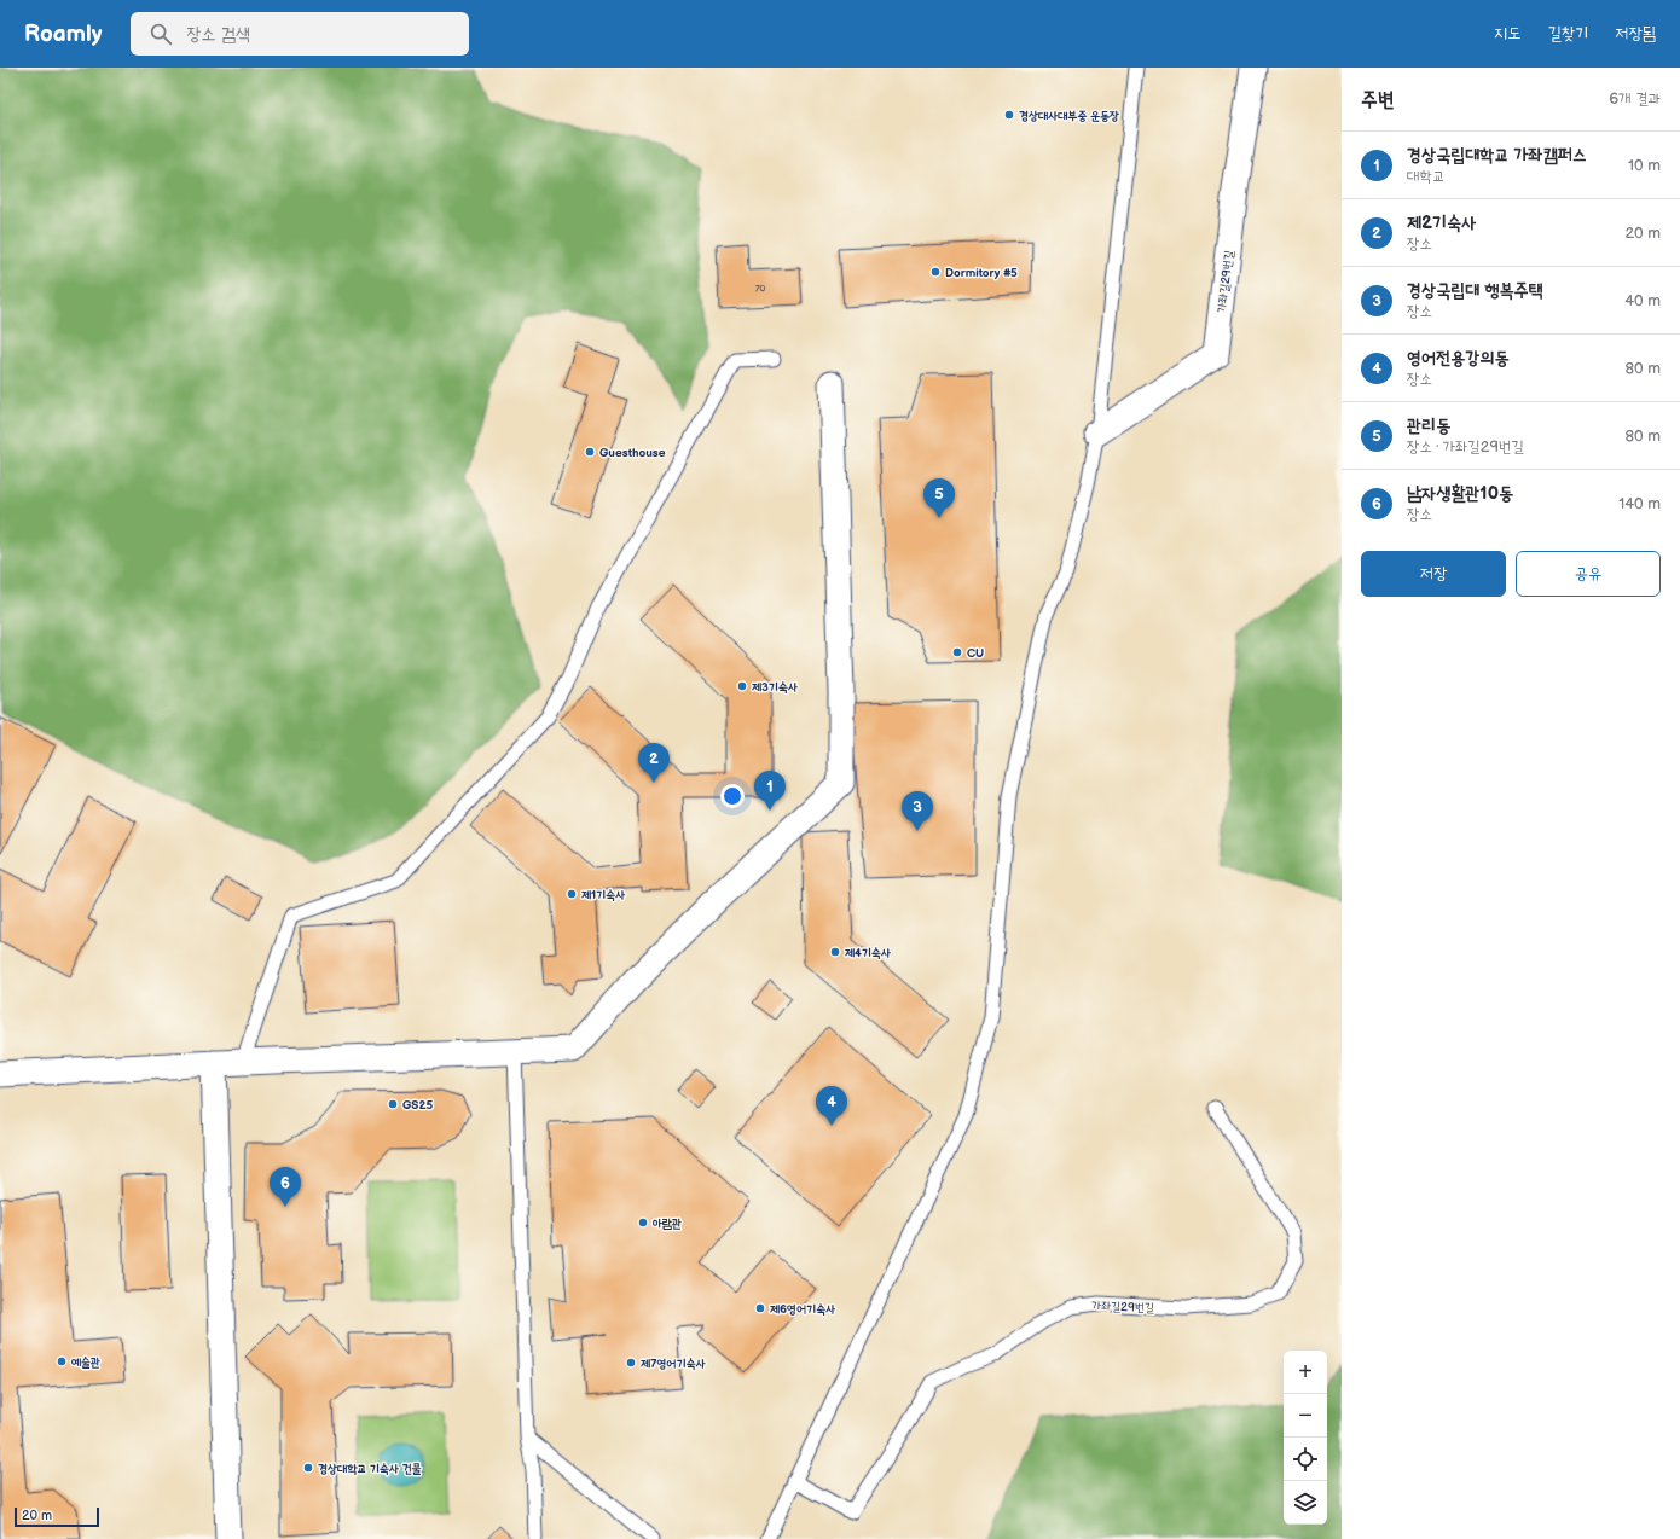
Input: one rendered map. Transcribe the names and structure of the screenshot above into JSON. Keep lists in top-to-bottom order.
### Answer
{
  "streets": {
    "street": ["가좌길29번길"]
  },
  "places": [
    "경상대사대부중 운동장",
    "Dormitory #5",
    "Guesthouse",
    "CU",
    "제3기숙사",
    "제1기숙사",
    "제4기숙사",
    "GS25",
    "아람관",
    "제6영어기숙사",
    "예술관",
    "제7영어기숙사",
    "경상대학교 기숙사 건물"
  ],
  "house_numbers": ["70"],
  "scale_bar": "20 m",
  "page": {
    "header": "Roamly",
    "search": "장소 검색",
    "nav": ["지도", "길찾기", "저장됨"],
    "heading": ["주변", "6개 결과"],
    "list": [
      {
        "mark": "1",
        "name": "경상국립대학교 가좌캠퍼스",
        "note": "대학교",
        "value": "10 m"
      },
      {
        "mark": "2",
        "name": "제2기숙사",
        "note": "장소",
        "value": "20 m"
      },
      {
        "mark": "3",
        "name": "경상국립대 행복주택",
        "note": "장소",
        "value": "40 m"
      },
      {
        "mark": "4",
        "name": "영어전용강의동",
        "note": "장소",
        "value": "80 m"
      },
      {
        "mark": "5",
        "name": "관리동",
        "note": "장소 · 가좌길29번길",
        "value": "80 m"
      },
      {
        "mark": "6",
        "name": "남자생활관10동",
        "note": "장소",
        "value": "140 m"
      }
    ],
    "pins": [
      "5",
      "2",
      "1",
      "3",
      "4",
      "6"
    ],
    "buttons": ["저장", "공유"],
    "map_buttons": ["+", "−"],
    "scale": "20 m"
  }
}
